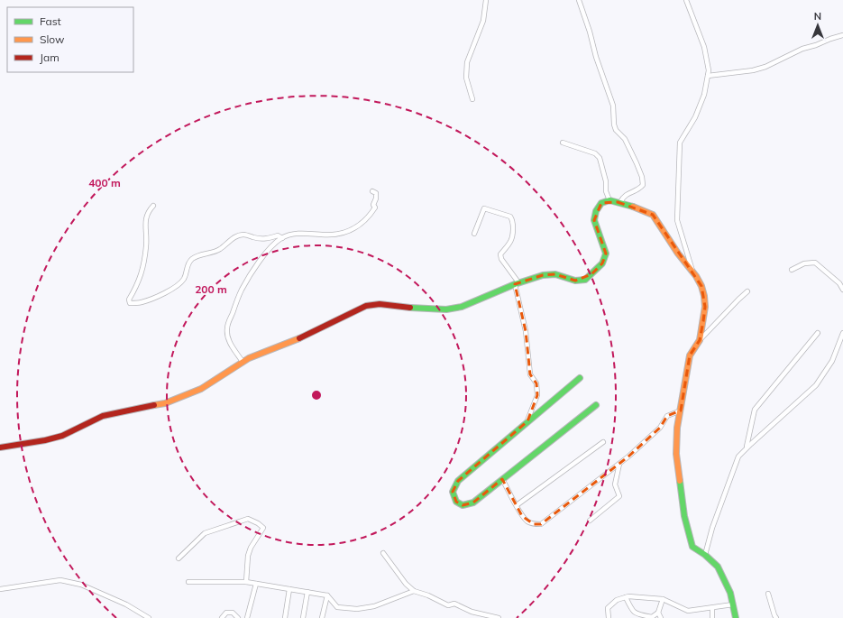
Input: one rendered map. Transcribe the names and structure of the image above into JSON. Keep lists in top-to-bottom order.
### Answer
{
  "legend": ["Fast", "Slow", "Jam"],
  "north": "top",
  "rings": ["400 m", "200 m"]
}
